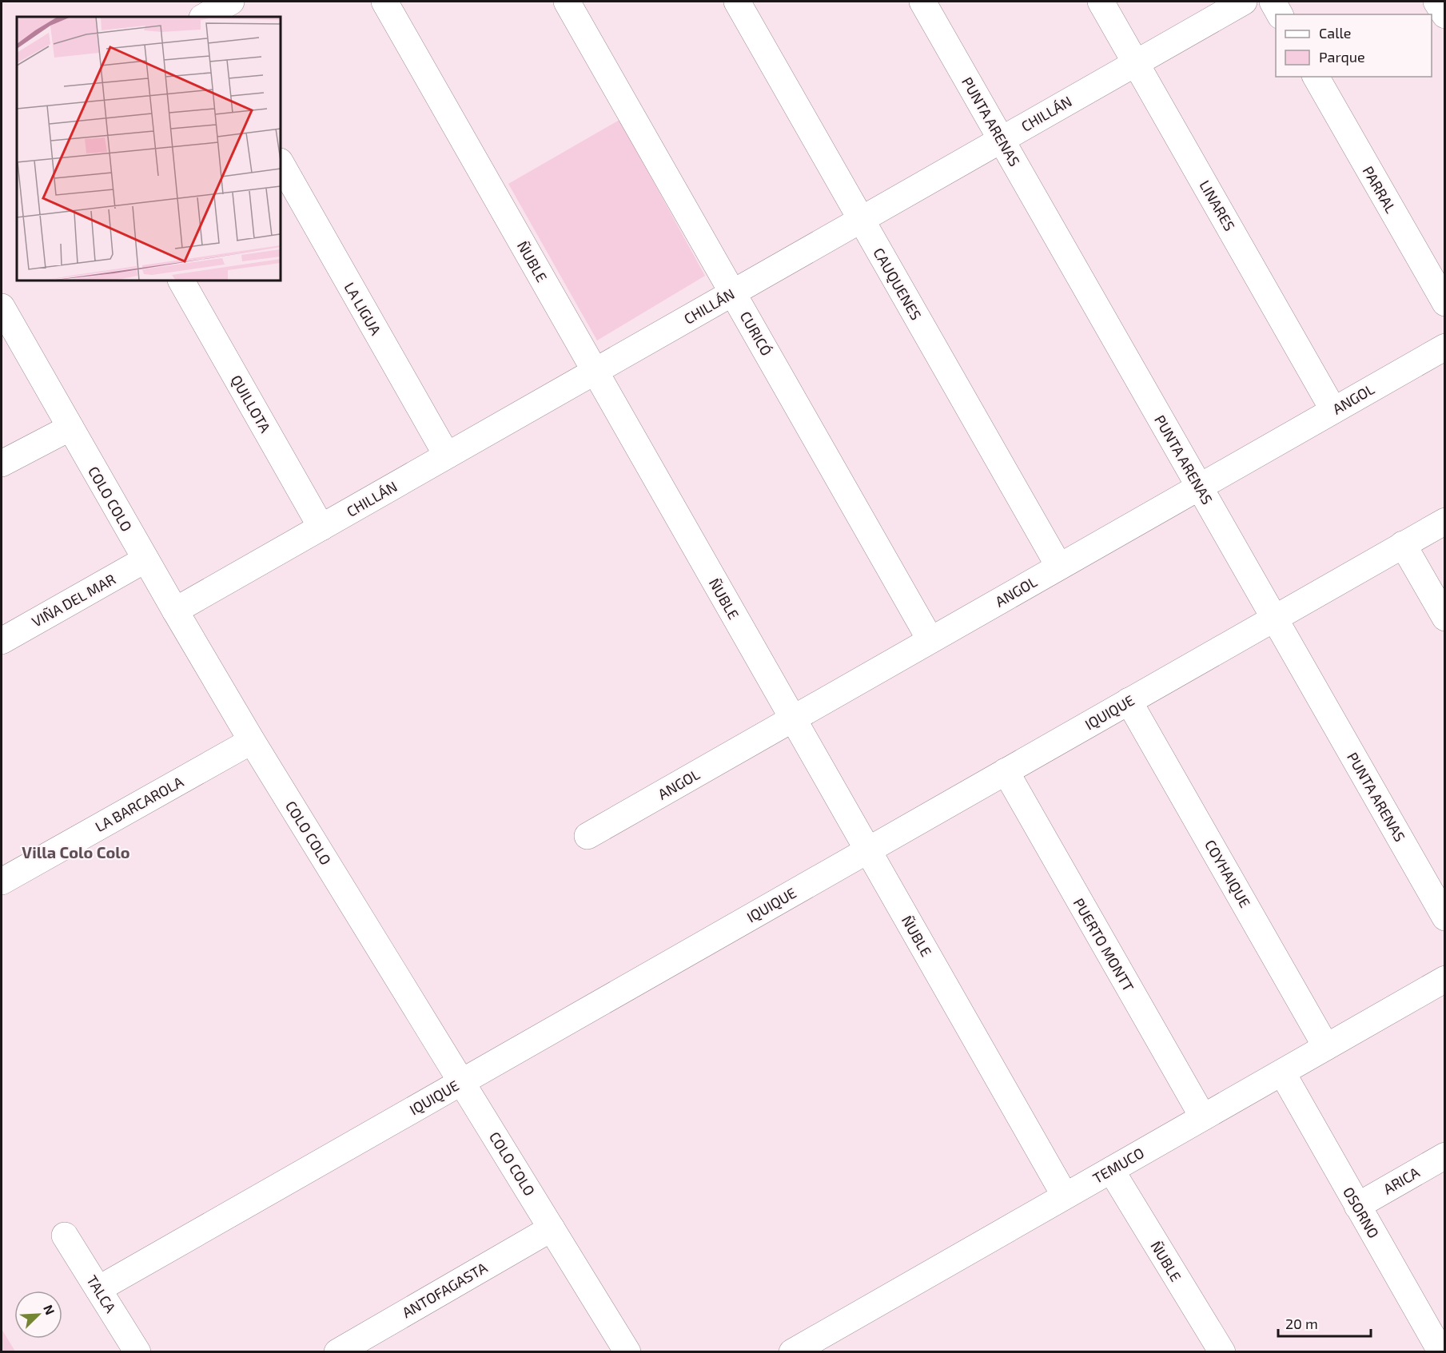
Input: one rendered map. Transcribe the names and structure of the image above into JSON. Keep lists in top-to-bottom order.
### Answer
{
  "streets": {
    "street": [
      "CHILLÁN",
      "PUNTA ARENAS",
      "PARRAL",
      "LINARES",
      "ÑUBLE",
      "CAUQUENES",
      "LA LIGUA",
      "CURICÓ",
      "ANGOL",
      "QUILLOTA",
      "COLO COLO",
      "VIÑA DEL MAR",
      "IQUIQUE",
      "LA BARCAROLA",
      "COYHAIQUE",
      "PUERTO MONTT",
      "TEMUCO",
      "ARICA",
      "OSORNO",
      "ANTOFAGASTA",
      "TALCA"
    ]
  },
  "crossings": [
    ["CHILLÁN", "PUNTA ARENAS"],
    ["CHILLÁN", "LINARES"],
    ["CHILLÁN", "ÑUBLE"],
    ["CHILLÁN", "CAUQUENES"],
    ["CHILLÁN", "LA LIGUA"],
    ["CHILLÁN", "CURICÓ"],
    ["CHILLÁN", "QUILLOTA"],
    ["CHILLÁN", "COLO COLO"],
    ["PUNTA ARENAS", "ANGOL"],
    ["PUNTA ARENAS", "IQUIQUE"],
    ["LINARES", "ANGOL"],
    ["ÑUBLE", "ANGOL"],
    ["ÑUBLE", "IQUIQUE"],
    ["ÑUBLE", "TEMUCO"],
    ["CAUQUENES", "ANGOL"],
    ["CURICÓ", "ANGOL"],
    ["COLO COLO", "VIÑA DEL MAR"],
    ["COLO COLO", "IQUIQUE"],
    ["COLO COLO", "LA BARCAROLA"],
    ["COLO COLO", "ANTOFAGASTA"],
    ["IQUIQUE", "COYHAIQUE"],
    ["IQUIQUE", "PUERTO MONTT"],
    ["IQUIQUE", "TALCA"],
    ["COYHAIQUE", "TEMUCO"],
    ["PUERTO MONTT", "TEMUCO"],
    ["TEMUCO", "OSORNO"],
    ["ARICA", "OSORNO"]
  ],
  "districts": ["Villa Colo Colo"],
  "legend": ["Calle", "Parque"],
  "scale_bar": "20 m",
  "north": "top right"
}
